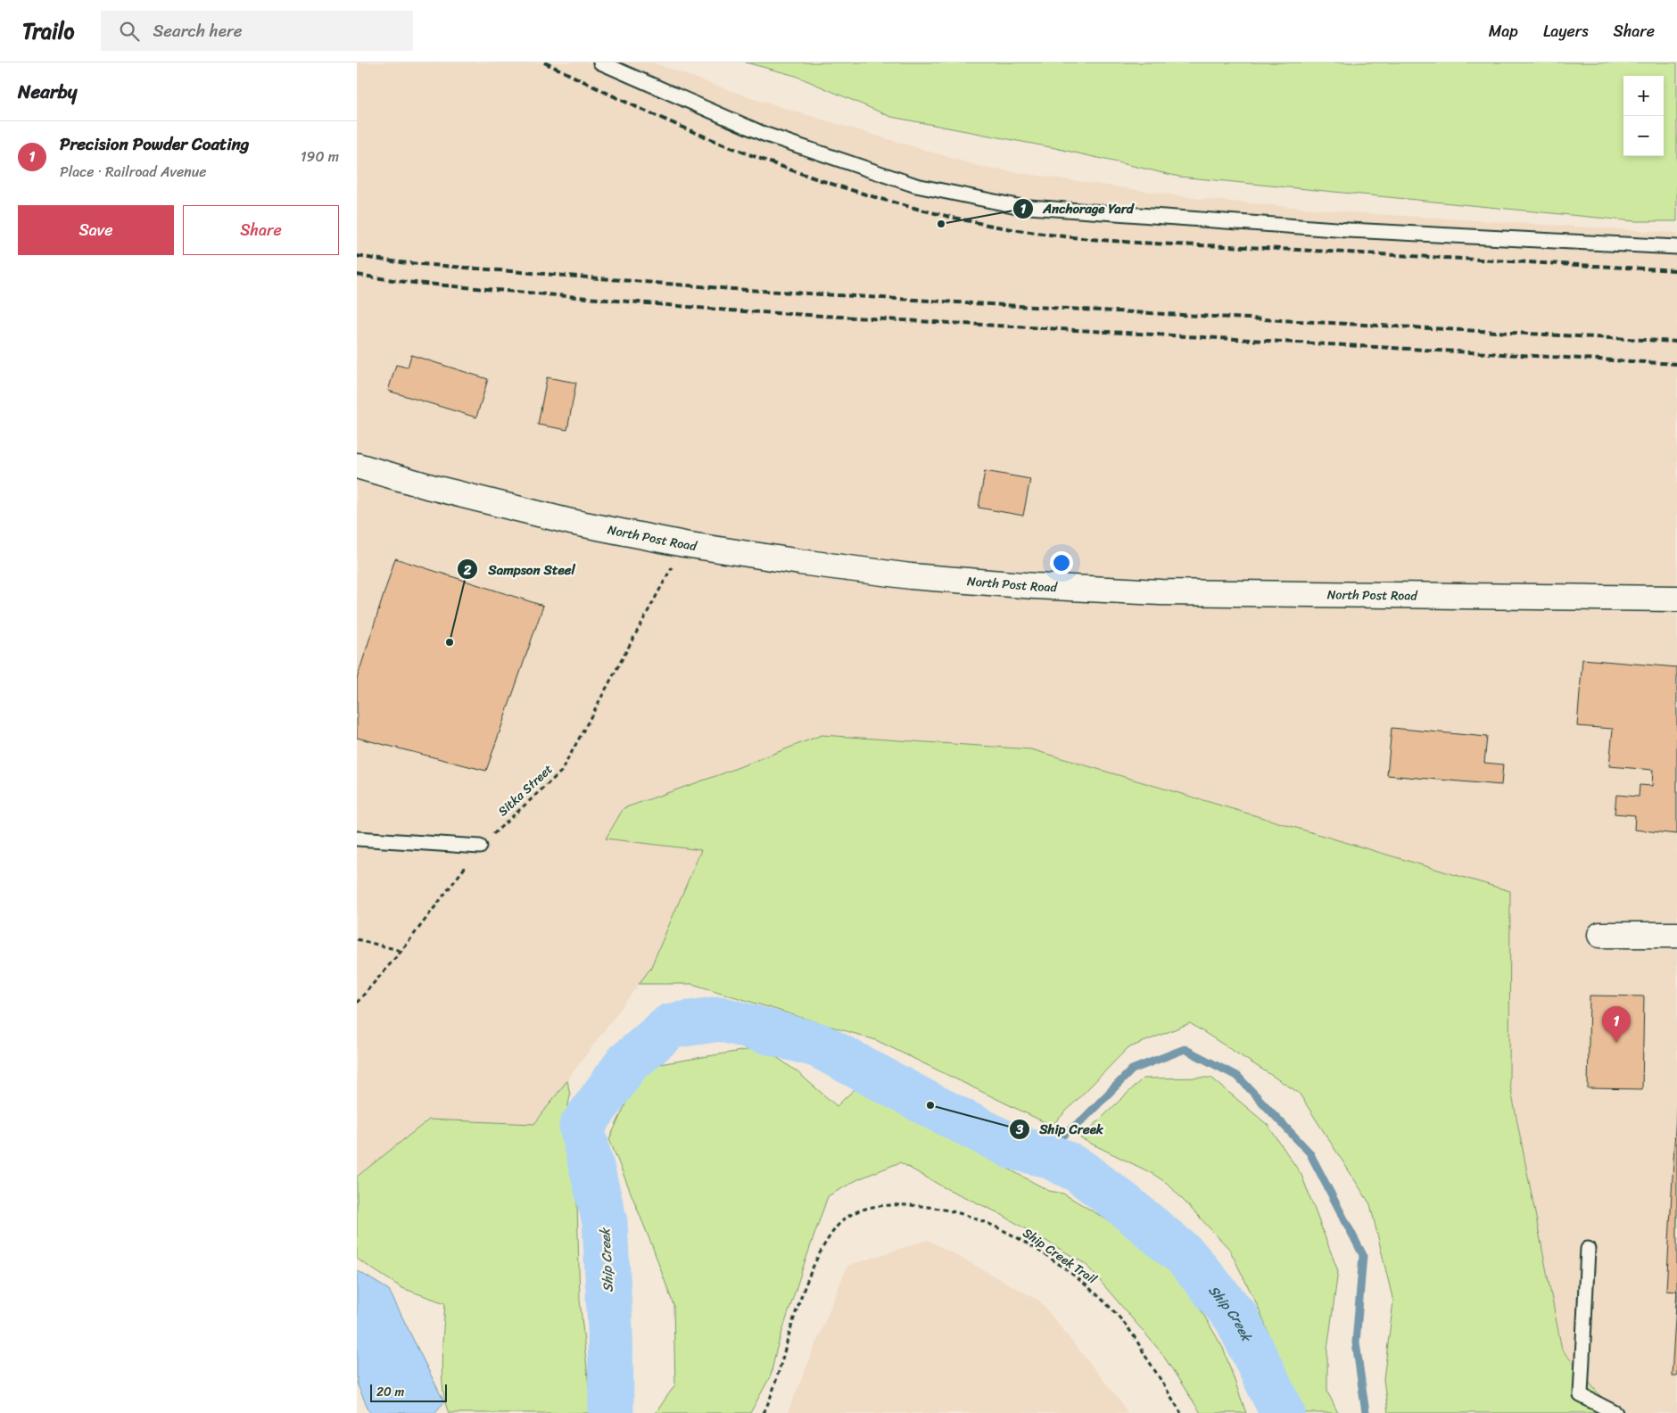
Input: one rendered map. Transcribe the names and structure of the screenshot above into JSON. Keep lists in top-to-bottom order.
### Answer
{
  "streets": {
    "street": ["North Post Road"],
    "path": ["Sitka Street", "Ship Creek Trail"]
  },
  "crossings": [
    ["North Post Road", "Sitka Street"]
  ],
  "water": ["Ship Creek"],
  "places": ["Anchorage Yard", "Sampson Steel", "Ship Creek"],
  "scale_bar": "20 m",
  "page": {
    "header": "Trailo",
    "search": "Search here",
    "nav": ["Map", "Layers", "Share"],
    "heading": "Nearby",
    "map_buttons": ["+", "−"],
    "list": [
      {
        "mark": "1",
        "name": "Precision Powder Coating",
        "note": "Place · Railroad Avenue",
        "value": "190 m"
      }
    ],
    "buttons": ["Save", "Share"],
    "pins": "1",
    "scale": "20 m"
  }
}
